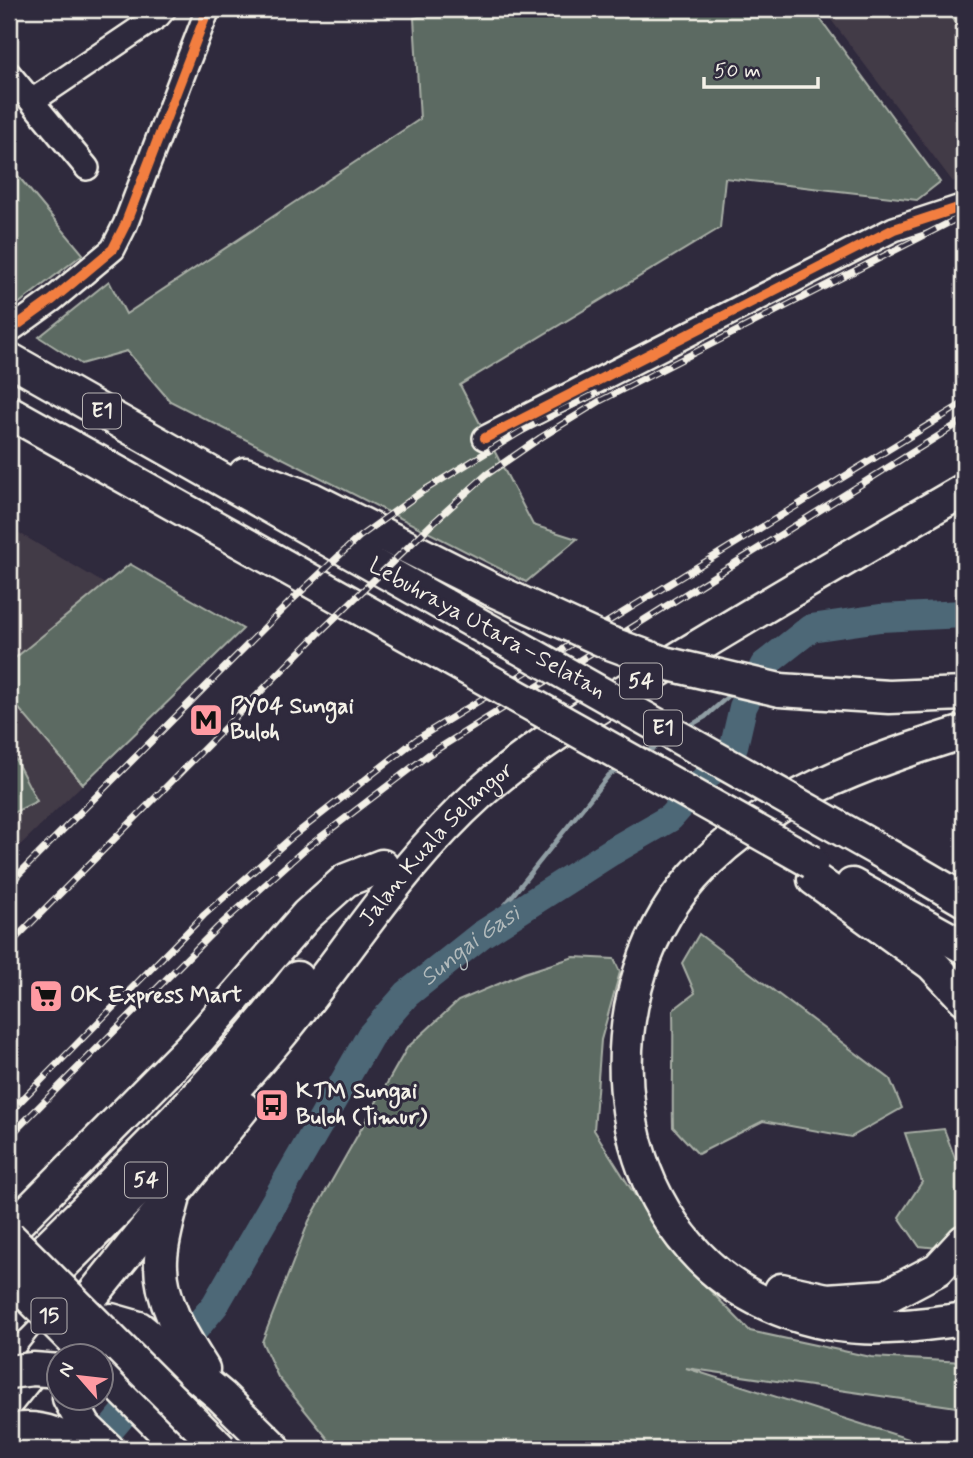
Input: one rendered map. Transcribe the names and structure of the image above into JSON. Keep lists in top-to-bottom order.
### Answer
{
  "streets": {
    "highway": [
      "E1",
      "Lebuhraya Utara–Selatan",
      "54",
      "Jalan Kuala Selangor",
      "15"
    ]
  },
  "water": ["Sungai Gasi"],
  "places": {
    "metro station": ["PY04 Sungai Buloh"],
    "supermarket": ["OK Express Mart"],
    "bus stop": ["KTM Sungai Buloh (Timur)"]
  },
  "scale_bar": "50 m",
  "north": "top left"
}
